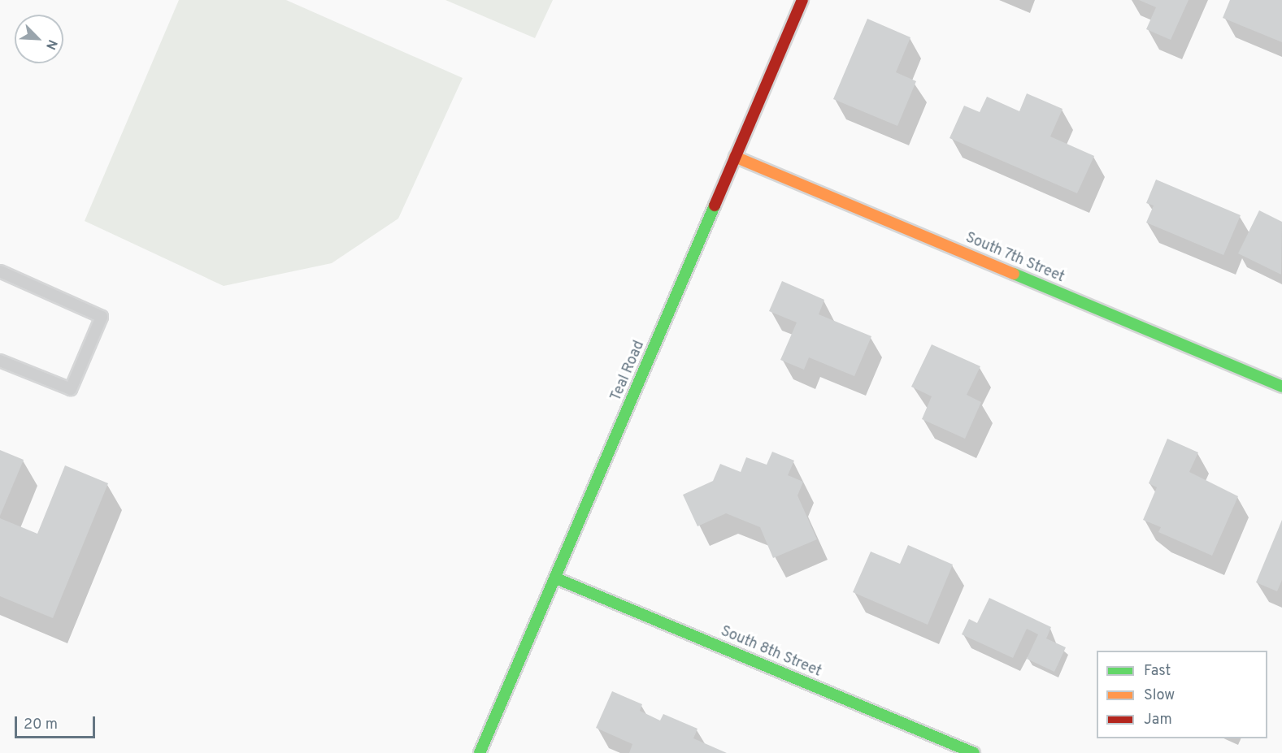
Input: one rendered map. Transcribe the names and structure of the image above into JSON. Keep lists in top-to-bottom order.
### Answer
{
  "streets": {
    "street": ["South 7th Street", "Teal Road", "South 8th Street"]
  },
  "crossings": [
    ["South 7th Street", "Teal Road"],
    ["Teal Road", "South 8th Street"]
  ],
  "legend": ["Fast", "Slow", "Jam"],
  "scale_bar": "20 m",
  "north": "bottom right"
}
